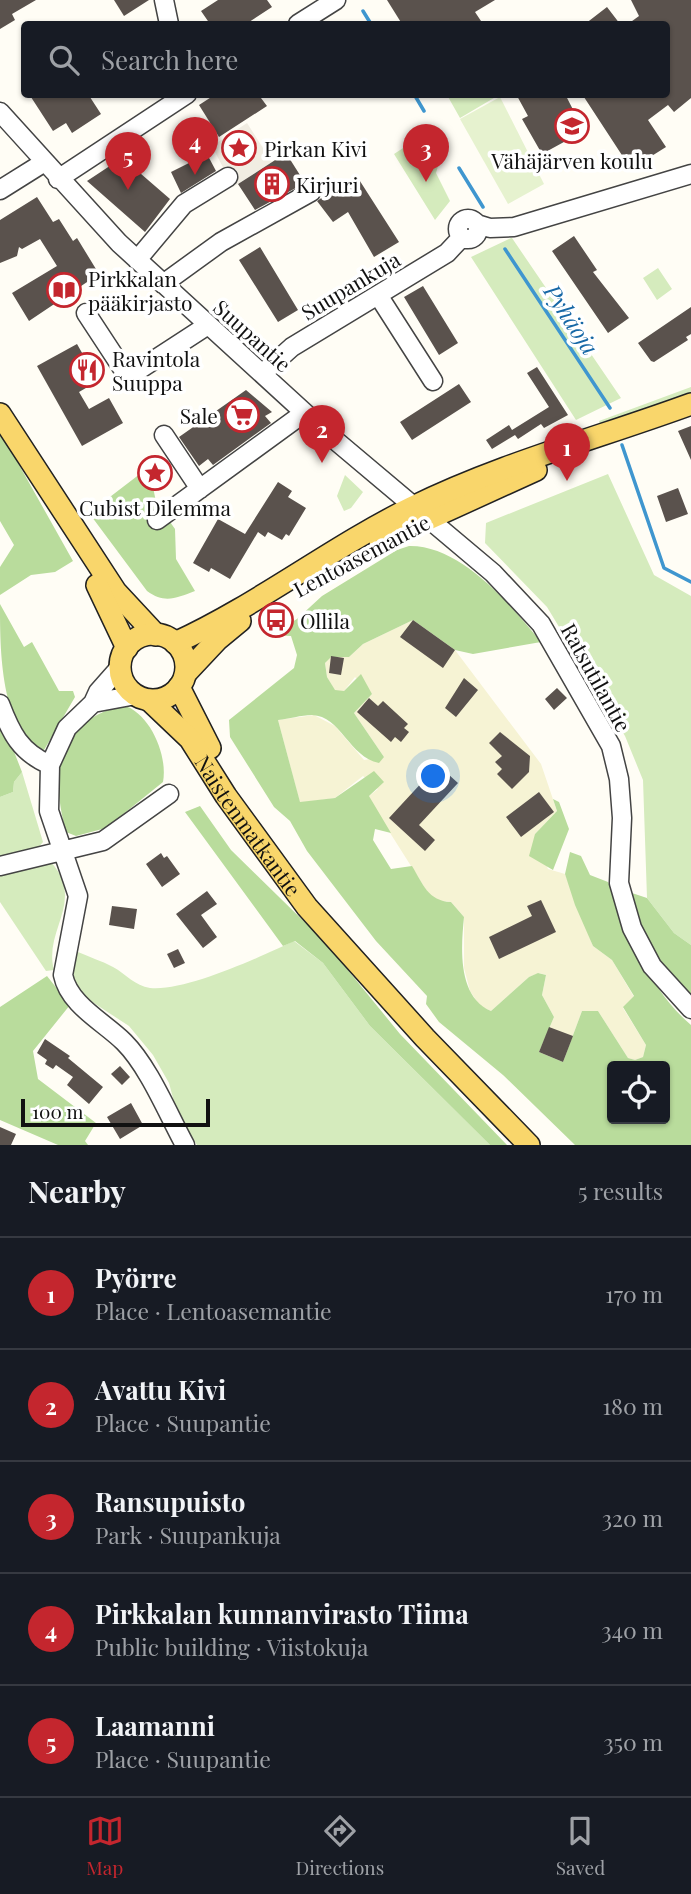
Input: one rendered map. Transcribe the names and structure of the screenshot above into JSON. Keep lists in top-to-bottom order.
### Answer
{
  "streets": {
    "main road": ["Lentoasemantie", "Naistenmatkantie"],
    "street": ["Suupankuja", "Suupantie", "Ratsutilantie"]
  },
  "crossings": [
    ["Suupankuja", "Suupantie"],
    ["Suupantie", "Lentoasemantie"],
    ["Suupantie", "Ratsutilantie"],
    ["Lentoasemantie", "Ratsutilantie"],
    ["Lentoasemantie", "Naistenmatkantie"]
  ],
  "water": ["Pyhäoja"],
  "places": {
    "school or university": ["Vähäjärven koulu"],
    "place": ["Pirkan Kivi", "Cubist Dilemma"],
    "building": ["Kirjuri"],
    "library": ["Pirkkalan pääkirjasto"],
    "restaurant": ["Ravintola Suuppa"],
    "supermarket": ["Sale"],
    "bus stop": ["Ollila"]
  },
  "scale_bar": "100 m",
  "page": {
    "search": "Search here",
    "pins": [
      "4",
      "3",
      "5",
      "2",
      "1"
    ],
    "scale": "100 m",
    "heading": ["Nearby", "5 results"],
    "list": [
      {
        "mark": "1",
        "name": "Pyörre",
        "note": "Place · Lentoasemantie",
        "value": "170 m"
      },
      {
        "mark": "2",
        "name": "Avattu Kivi",
        "note": "Place · Suupantie",
        "value": "180 m"
      },
      {
        "mark": "3",
        "name": "Ransupuisto",
        "note": "Park · Suupankuja",
        "value": "320 m"
      },
      {
        "mark": "4",
        "name": "Pirkkalan kunnanvirasto Tiima",
        "note": "Public building · Viistokuja",
        "value": "340 m"
      },
      {
        "mark": "5",
        "name": "Laamanni",
        "note": "Place · Suupantie",
        "value": "350 m"
      }
    ],
    "nav": ["Map", "Directions", "Saved"]
  }
}
